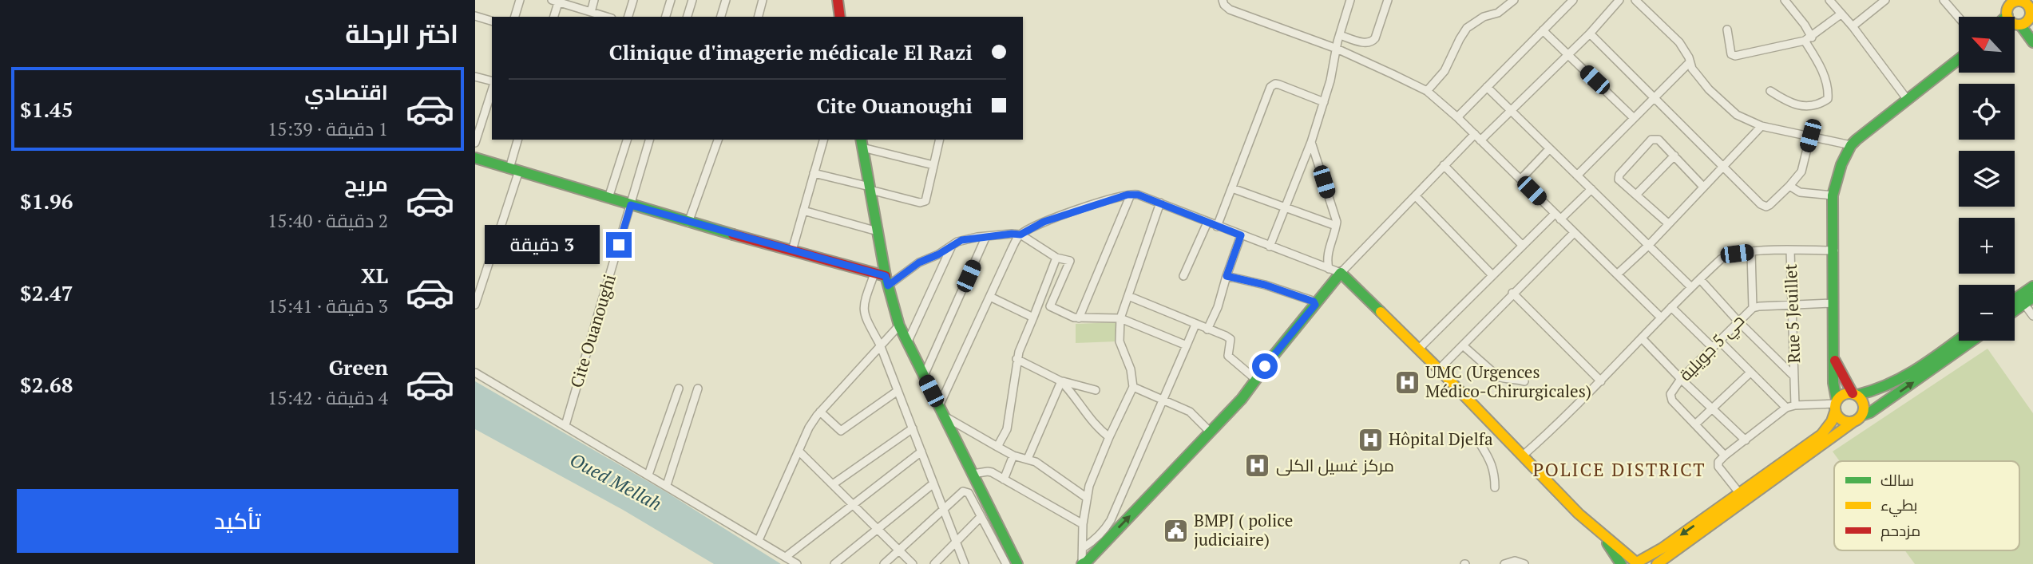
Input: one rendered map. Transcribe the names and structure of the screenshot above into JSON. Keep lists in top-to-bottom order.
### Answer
{
  "streets": {
    "street": ["Rue 5 Jeuillet", "Cite Ouanoughi", "حي 5 جويلية"]
  },
  "crossings": [
    ["Rue 5 Jeuillet", "حي 5 جويلية"]
  ],
  "districts": ["POLICE DISTRICT"],
  "water": ["Oued Mellah"],
  "places": {
    "hospital": ["UMC (Urgences Médico-Chirurgicales)", "Hôpital Djelfa", "مركز غسيل الكلى"],
    "public building": ["BMPJ ( police judiciaire)"]
  },
  "legend": ["سالك", "بطيء", "مزدحم"],
  "north": "top left",
  "page": {
    "heading": "اختر الرحلة",
    "map_buttons": ["+", "−"],
    "banner": ["Clinique d'imagerie médicale El Razi", "Cite Ouanoughi"],
    "list": [
      {
        "name": "اقتصادي",
        "note": "1 دقيقة · 15:39",
        "value": "$1.45"
      },
      {
        "name": "مريح",
        "note": "2 دقيقة · 15:40",
        "value": "$1.96"
      },
      {
        "name": "XL",
        "note": "3 دقيقة · 15:41",
        "value": "$2.47"
      },
      {
        "name": "Green",
        "note": "4 دقيقة · 15:42",
        "value": "$2.68"
      }
    ],
    "bubble": "3 دقيقة",
    "buttons": "تأكيد"
  }
}
